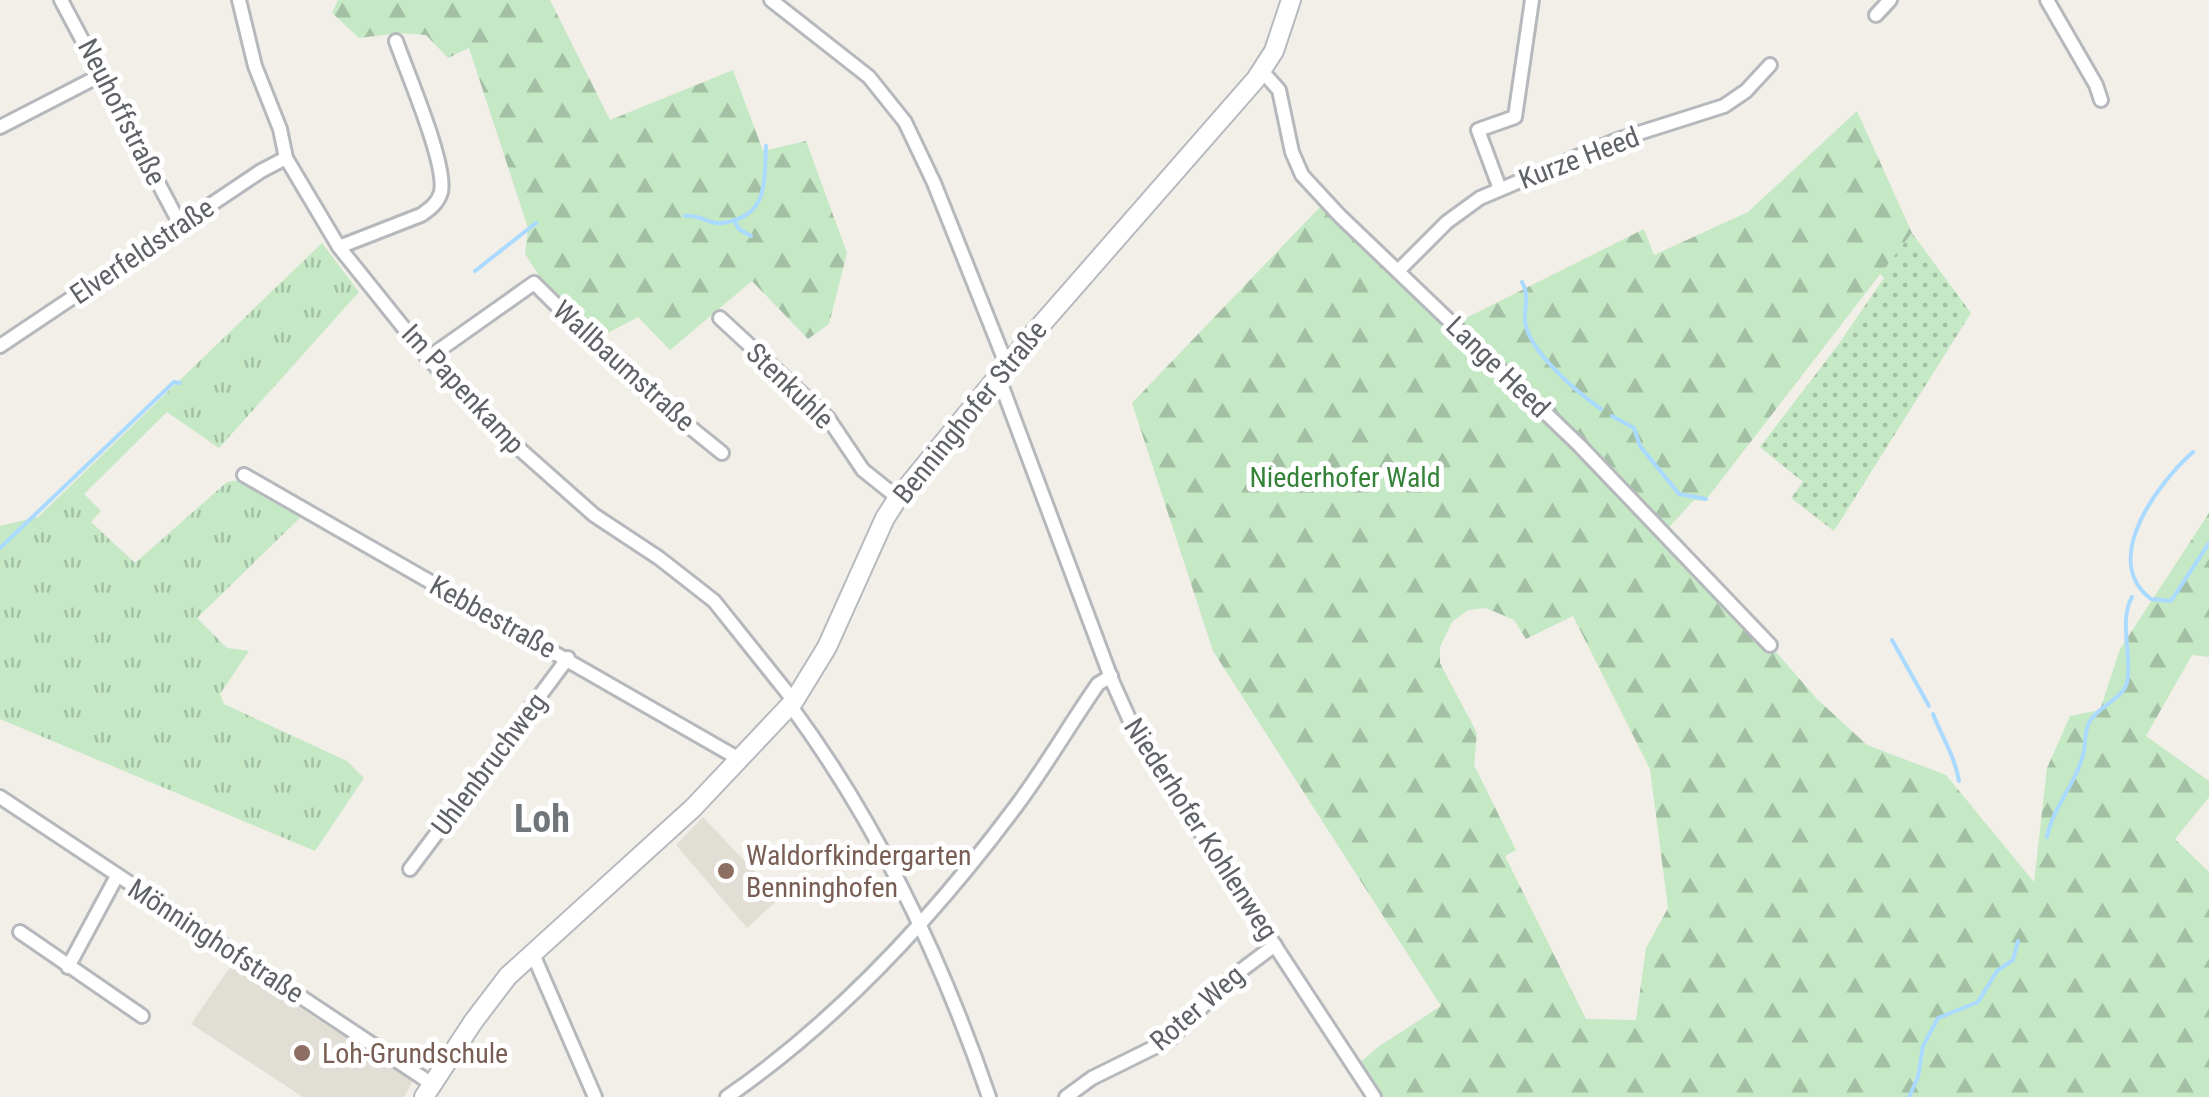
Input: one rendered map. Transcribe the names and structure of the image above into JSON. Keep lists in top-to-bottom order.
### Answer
{
  "streets": {
    "main road": ["Benninghofer Straße"],
    "street": [
      "Neuhoffstraße",
      "Kurze Heed",
      "Elverfeldstraße",
      "Wallbaumstraße",
      "Lange Heed",
      "Stenkuhle",
      "Im Papenkamp",
      "Kebbestraße",
      "Uhlenbruchweg",
      "Niederhofer Kohlenweg",
      "Mönninghofstraße",
      "Roter Weg"
    ]
  },
  "crossings": [
    ["Neuhoffstraße", "Elverfeldstraße"],
    ["Kurze Heed", "Lange Heed"],
    ["Elverfeldstraße", "Im Papenkamp"],
    ["Wallbaumstraße", "Im Papenkamp"],
    ["Lange Heed", "Benninghofer Straße"],
    ["Stenkuhle", "Benninghofer Straße"],
    ["Im Papenkamp", "Benninghofer Straße"],
    ["Benninghofer Straße", "Kebbestraße"],
    ["Benninghofer Straße", "Niederhofer Kohlenweg"],
    ["Benninghofer Straße", "Mönninghofstraße"],
    ["Kebbestraße", "Uhlenbruchweg"],
    ["Niederhofer Kohlenweg", "Roter Weg"]
  ],
  "districts": ["Loh"],
  "parks": ["Niederhofer Wald"],
  "places": ["Waldorfkindergarten Benninghofen", "Loh-Grundschule"]
}
